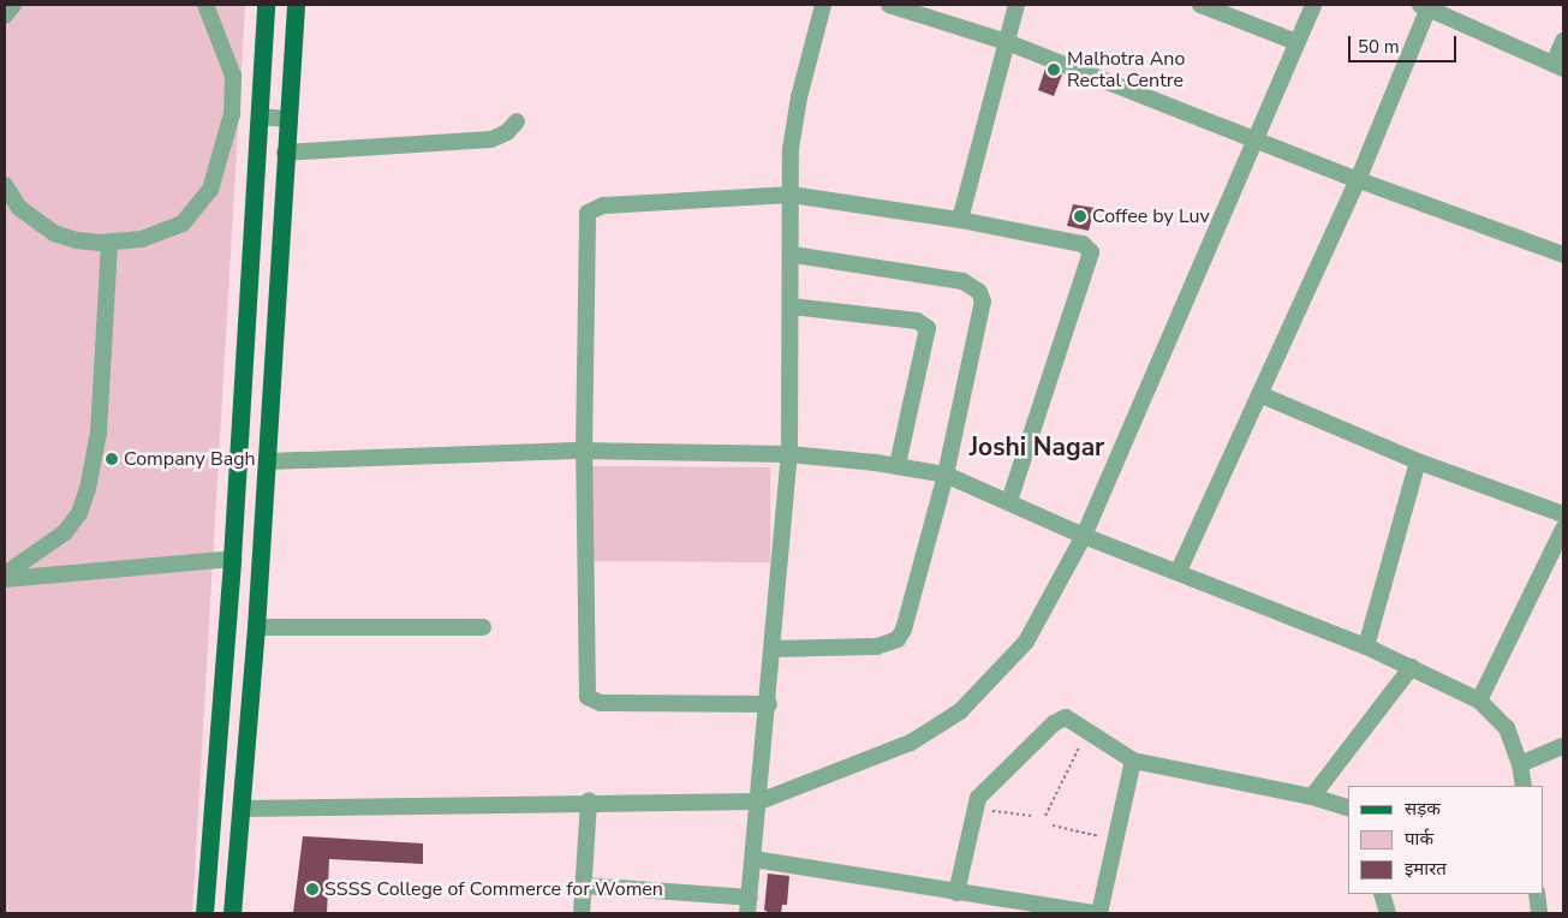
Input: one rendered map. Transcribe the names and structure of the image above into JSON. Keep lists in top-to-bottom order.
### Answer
{
  "districts": ["Joshi Nagar"],
  "places": [
    "Malhotra Ano Rectal Centre",
    "Coffee by Luv",
    "Company Bagh",
    "SSSS College of Commerce for Women"
  ],
  "legend": ["सड़क", "पार्क", "इमारत"],
  "scale_bar": "50 m"
}
